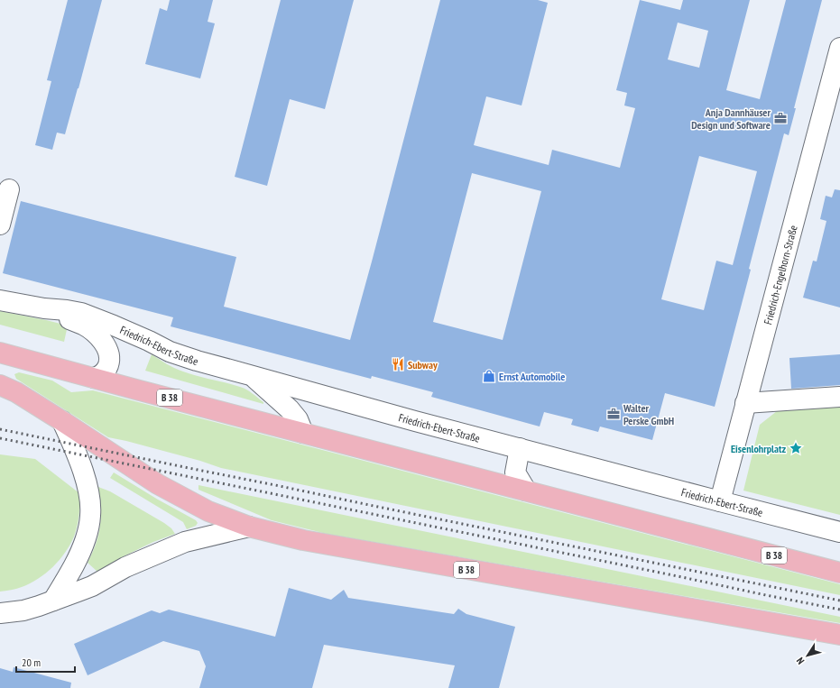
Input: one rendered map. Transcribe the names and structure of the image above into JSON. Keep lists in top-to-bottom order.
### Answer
{
  "streets": {
    "main road": ["B 38"],
    "street": ["Friedrich-Engelhorn-Straße", "Friedrich-Ebert-Straße"]
  },
  "crossings": [
    ["Friedrich-Engelhorn-Straße", "Friedrich-Ebert-Straße"],
    ["Friedrich-Ebert-Straße", "B 38"]
  ],
  "places": {
    "office": ["Anja Dannhäuser Design und Software", "Walter Perske GmbH"],
    "restaurant": ["Subway"],
    "shop": ["Ernst Automobile"],
    "place": ["Eisenlohrplatz"]
  },
  "scale_bar": "20 m",
  "north": "bottom left"
}
